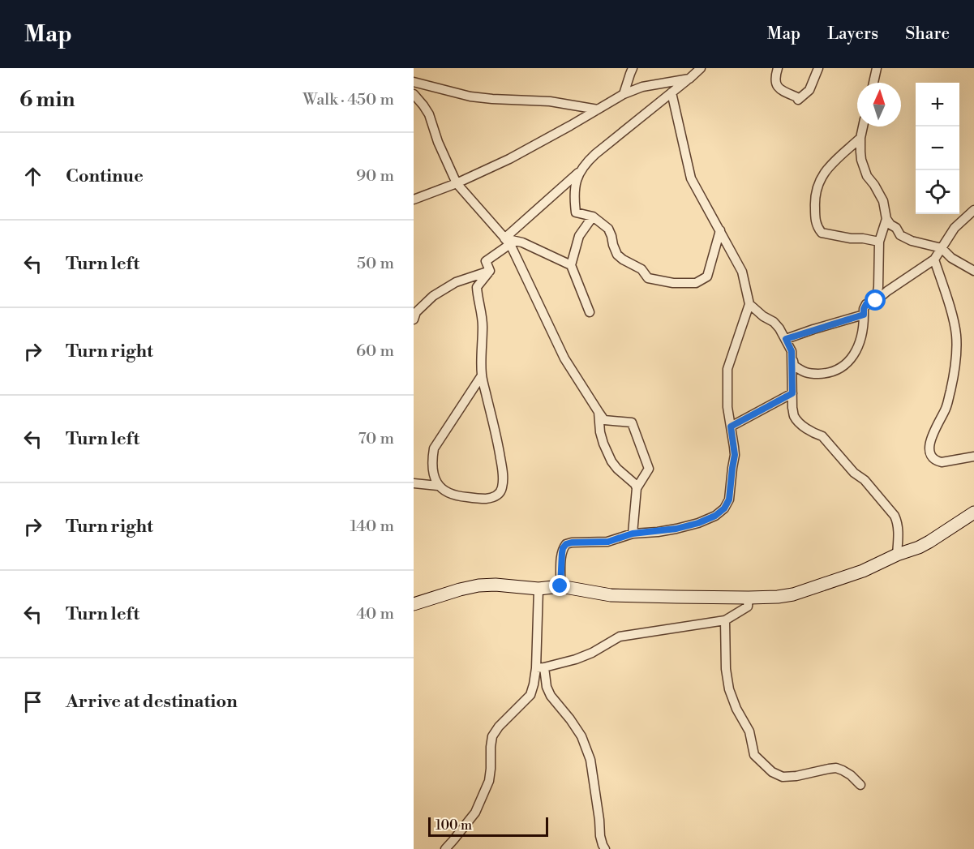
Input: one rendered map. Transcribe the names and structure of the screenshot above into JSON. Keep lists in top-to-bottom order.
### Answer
{
  "scale_bar": "100 m",
  "north": "top",
  "page": {
    "header": "Map",
    "nav": ["Map", "Layers", "Share"],
    "heading": ["6 min", "Walk · 450 m"],
    "map_buttons": ["+", "−"],
    "list": [
      ["Continue", "90 m"],
      ["Turn left", "50 m"],
      ["Turn right", "60 m"],
      ["Turn left", "70 m"],
      ["Turn right", "140 m"],
      ["Turn left", "40 m"],
      "Arrive at destination"
    ],
    "scale": "100 m"
  }
}
